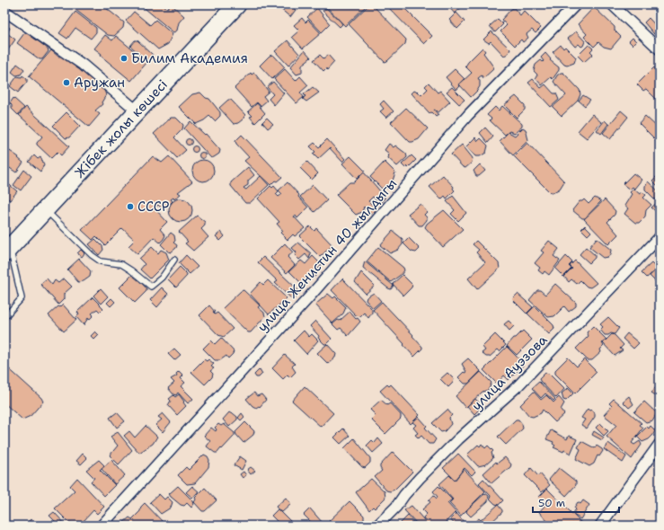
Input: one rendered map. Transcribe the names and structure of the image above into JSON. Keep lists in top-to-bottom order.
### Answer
{
  "streets": {
    "highway": ["Жібек жолы көшесі"],
    "street": ["улица Женистин 40 жылдыгы", "улица Ауэзова"]
  },
  "places": ["Билим Академия", "Аружан", "СССР"],
  "scale_bar": "50 m"
}
